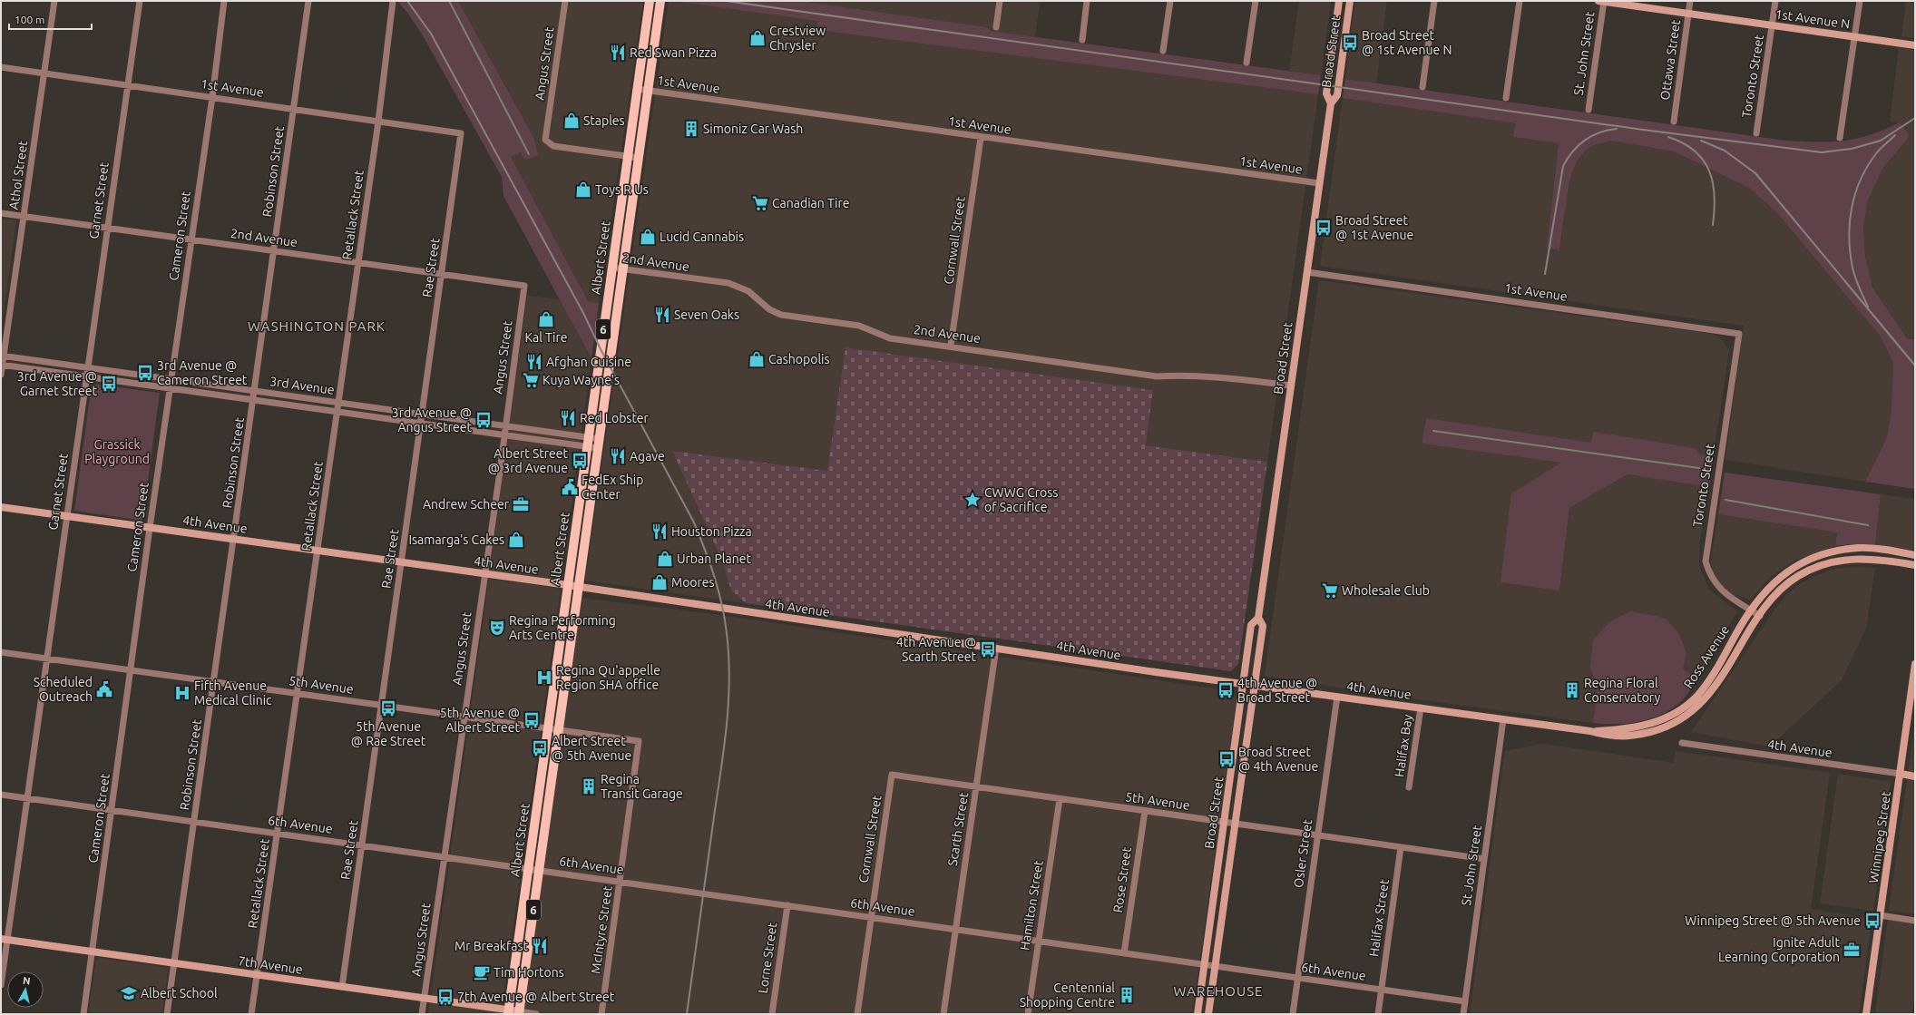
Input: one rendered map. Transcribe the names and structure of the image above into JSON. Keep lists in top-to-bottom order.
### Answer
{
  "streets": {
    "main road": [
      "1st Avenue N",
      "Broad Street",
      "Albert Street",
      "6",
      "4th Avenue",
      "Ross Avenue",
      "Winnipeg Street",
      "7th Avenue"
    ],
    "street": [
      "St. John Street",
      "Ottawa Street",
      "Angus Street",
      "Toronto Street",
      "1st Avenue",
      "Robinson Street",
      "Athol Street",
      "Garnet Street",
      "Retallack Street",
      "Cameron Street",
      "2nd Avenue",
      "Cornwall Street",
      "Rae Street",
      "3rd Avenue",
      "5th Avenue",
      "Halifax Bay",
      "6th Avenue",
      "Scarth Street",
      "Osler Street",
      "St John Street",
      "Rose Street",
      "Hamilton Street",
      "Halifax Street",
      "McIntyre Street",
      "Lorne Street"
    ]
  },
  "crossings": [
    ["1st Avenue N", "St. John Street"],
    ["1st Avenue N", "Ottawa Street"],
    ["1st Avenue N", "Toronto Street"],
    ["Broad Street", "1st Avenue"],
    ["Broad Street", "2nd Avenue"],
    ["Broad Street", "4th Avenue"],
    ["Broad Street", "5th Avenue"],
    ["Broad Street", "6th Avenue"],
    ["Angus Street", "2nd Avenue"],
    ["Angus Street", "Albert Street"],
    ["Angus Street", "3rd Avenue"],
    ["Angus Street", "4th Avenue"],
    ["Angus Street", "5th Avenue"],
    ["Angus Street", "6th Avenue"],
    ["Angus Street", "7th Avenue"],
    ["Toronto Street", "1st Avenue"],
    ["Toronto Street", "Ross Avenue"],
    ["1st Avenue", "Robinson Street"],
    ["1st Avenue", "Athol Street"],
    ["1st Avenue", "Garnet Street"],
    ["1st Avenue", "Retallack Street"],
    ["1st Avenue", "Cameron Street"],
    ["1st Avenue", "Cornwall Street"],
    ["1st Avenue", "Albert Street"],
    ["1st Avenue", "Rae Street"],
    ["Robinson Street", "2nd Avenue"],
    ["Robinson Street", "3rd Avenue"],
    ["Robinson Street", "4th Avenue"],
    ["Robinson Street", "5th Avenue"],
    ["Robinson Street", "6th Avenue"],
    ["Robinson Street", "7th Avenue"],
    ["Athol Street", "2nd Avenue"],
    ["Athol Street", "3rd Avenue"],
    ["Garnet Street", "2nd Avenue"],
    ["Garnet Street", "3rd Avenue"],
    ["Garnet Street", "4th Avenue"],
    ["Garnet Street", "5th Avenue"],
    ["Garnet Street", "6th Avenue"],
    ["Garnet Street", "7th Avenue"],
    ["Retallack Street", "2nd Avenue"],
    ["Retallack Street", "3rd Avenue"],
    ["Retallack Street", "4th Avenue"],
    ["Retallack Street", "5th Avenue"],
    ["Retallack Street", "6th Avenue"],
    ["Retallack Street", "7th Avenue"],
    ["Cameron Street", "2nd Avenue"],
    ["Cameron Street", "3rd Avenue"],
    ["Cameron Street", "4th Avenue"],
    ["Cameron Street", "5th Avenue"],
    ["Cameron Street", "6th Avenue"],
    ["Cameron Street", "7th Avenue"],
    ["2nd Avenue", "Cornwall Street"],
    ["2nd Avenue", "Albert Street"],
    ["2nd Avenue", "Rae Street"],
    ["Cornwall Street", "5th Avenue"],
    ["Cornwall Street", "6th Avenue"],
    ["Albert Street", "3rd Avenue"],
    ["Albert Street", "4th Avenue"],
    ["Albert Street", "5th Avenue"],
    ["Albert Street", "6th Avenue"],
    ["Albert Street", "7th Avenue"],
    ["Rae Street", "3rd Avenue"],
    ["Rae Street", "4th Avenue"],
    ["Rae Street", "5th Avenue"],
    ["Rae Street", "6th Avenue"],
    ["Rae Street", "7th Avenue"],
    ["4th Avenue", "Ross Avenue"],
    ["4th Avenue", "Halifax Bay"],
    ["4th Avenue", "Scarth Street"],
    ["4th Avenue", "Winnipeg Street"],
    ["4th Avenue", "Osler Street"],
    ["4th Avenue", "St John Street"],
    ["5th Avenue", "Scarth Street"],
    ["5th Avenue", "Osler Street"],
    ["5th Avenue", "St John Street"],
    ["5th Avenue", "Rose Street"],
    ["5th Avenue", "Hamilton Street"],
    ["5th Avenue", "Halifax Street"],
    ["5th Avenue", "McIntyre Street"],
    ["6th Avenue", "Scarth Street"],
    ["6th Avenue", "Osler Street"],
    ["6th Avenue", "St John Street"],
    ["6th Avenue", "Rose Street"],
    ["6th Avenue", "Hamilton Street"],
    ["6th Avenue", "Halifax Street"],
    ["6th Avenue", "McIntyre Street"],
    ["6th Avenue", "Lorne Street"]
  ],
  "districts": ["WASHINGTON PARK", "WAREHOUSE"],
  "parks": ["Grassick Playground"],
  "places": {
    "shop": [
      "Crestview Chrysler",
      "Staples",
      "Toys R Us",
      "Lucid Cannabis",
      "Kal Tire",
      "Cashopolis",
      "Isamarga's Cakes",
      "Urban Planet",
      "Moores"
    ],
    "bus stop": [
      "Broad Street @ 1st Avenue N",
      "Broad Street @ 1st Avenue",
      "3rd Avenue @ Cameron Street",
      "3rd Avenue @ Garnet Street",
      "3rd Avenue @ Angus Street",
      "Albert Street @ 3rd Avenue",
      "4th Avenue @ Scarth Street",
      "4th Avenue @ Broad Street",
      "5th Avenue @ Rae Street",
      "5th Avenue @ Albert Street",
      "Albert Street @ 5th Avenue",
      "Broad Street @ 4th Avenue",
      "Winnipeg Street @ 5th Avenue",
      "7th Avenue @ Albert Street"
    ],
    "restaurant": [
      "Red Swan Pizza",
      "Seven Oaks",
      "Afghan Cuisine",
      "Red Lobster",
      "Agave",
      "Houston Pizza",
      "Mr Breakfast"
    ],
    "building": [
      "Simoniz Car Wash",
      "Regina Floral Conservatory",
      "Regina Transit Garage",
      "Centennial Shopping Centre"
    ],
    "supermarket": ["Canadian Tire", "Kuya Wayne's", "Wholesale Club"],
    "public building": ["FedEx Ship Center", "Scheduled Outreach"],
    "place": ["CWWG Cross of Sacrifice"],
    "office": ["Andrew Scheer", "Ignite Adult Learning Corporation"],
    "theatre": ["Regina Performing Arts Centre"],
    "hospital": ["Regina Qu'appelle Region SHA office", "Fifth Avenue Medical Clinic"],
    "cafe": ["Tim Hortons"],
    "school or university": ["Albert School"]
  },
  "scale_bar": "100 m",
  "north": "top"
}
